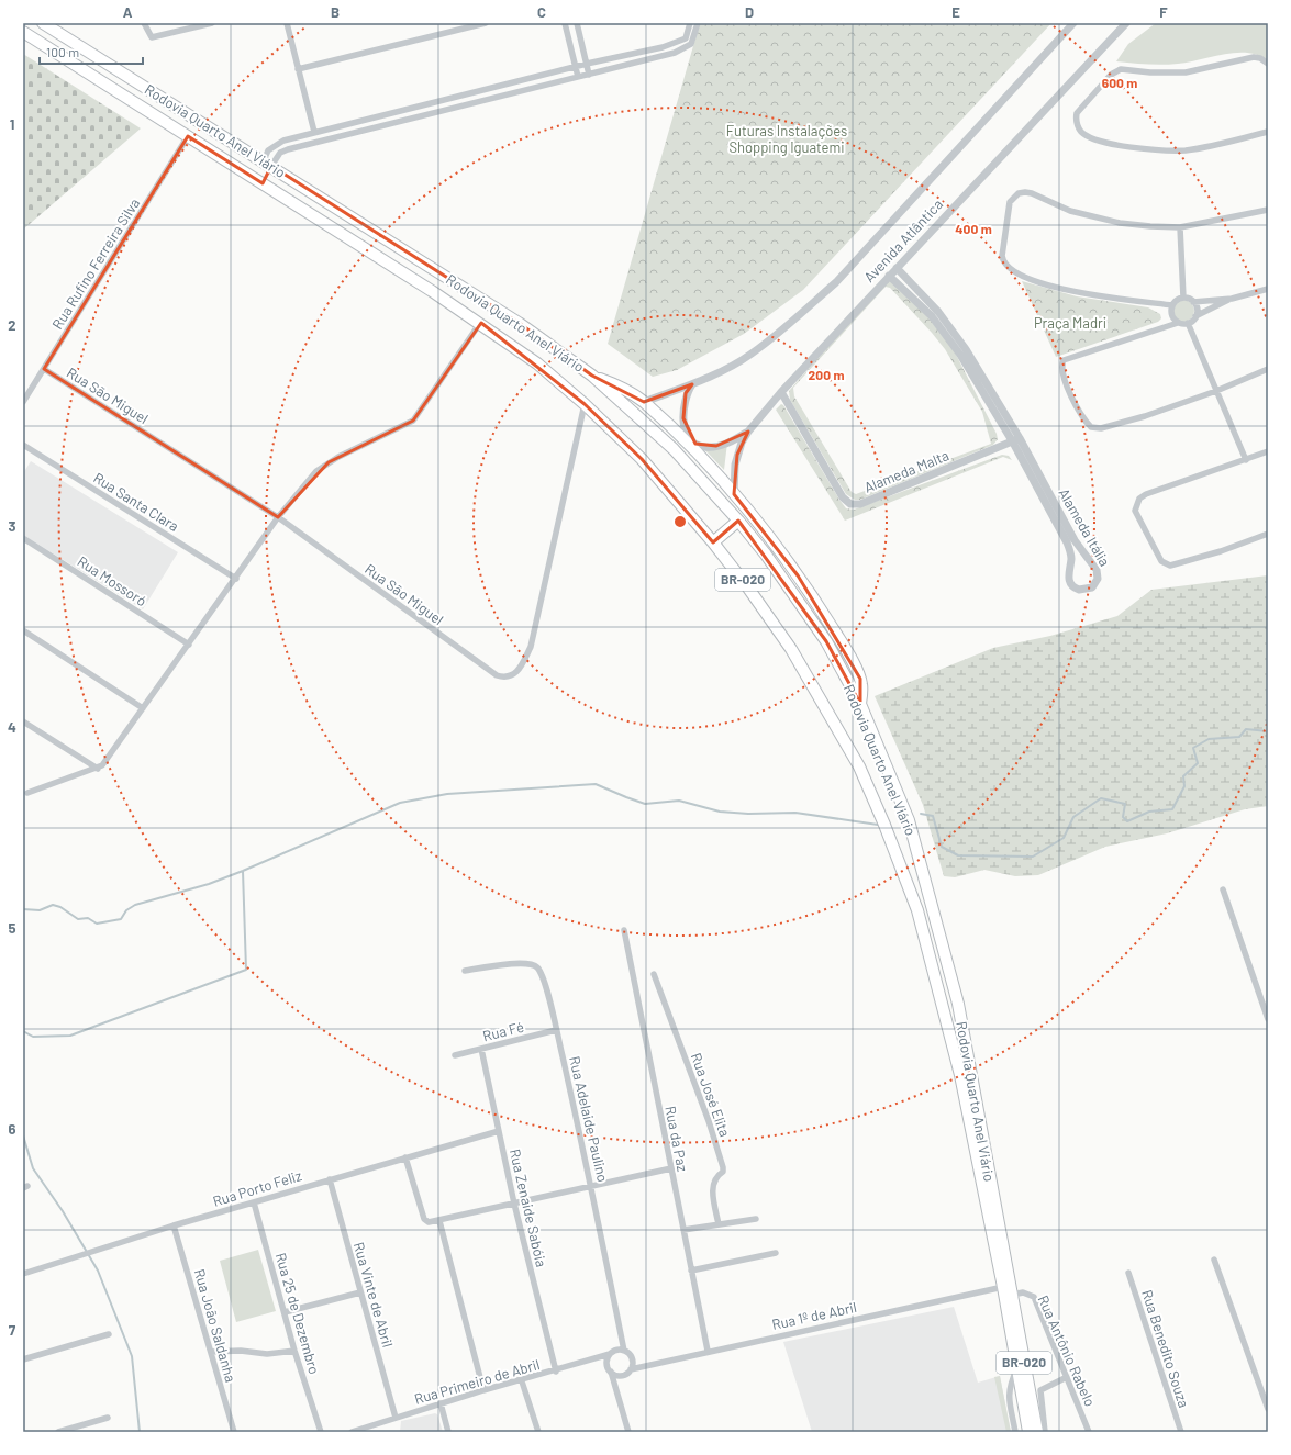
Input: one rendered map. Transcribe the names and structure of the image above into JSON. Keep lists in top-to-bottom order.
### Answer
{
  "streets": {
    "highway": ["Rodovia Quarto Anel Viário", "BR-020"],
    "street": [
      "Avenida Atlântica",
      "Rua Rufino Ferreira Silva",
      "Rua São Miguel",
      "Alameda Malta",
      "Rua Santa Clara",
      "Alameda Itália",
      "Rua Mossoró",
      "Rua Fé",
      "Rua José Elita",
      "Rua Adelaide Paulino",
      "Rua da Paz",
      "Rua Porto Feliz",
      "Rua Zenaide Sabóia",
      "Rua Vinte de Abril",
      "Rua 25 de Dezembro",
      "Rua 1º de Abril",
      "Rua João Saldanha",
      "Rua Benedito Souza",
      "Rua Antônio Rabelo",
      "Rua Primeiro de Abril"
    ]
  },
  "crossings": [
    ["Rodovia Quarto Anel Viário", "Rua Rufino Ferreira Silva"],
    ["Rodovia Quarto Anel Viário", "Rua São Miguel"],
    ["Rodovia Quarto Anel Viário", "Rua 1º de Abril"],
    ["Rodovia Quarto Anel Viário", "Rua Antônio Rabelo"],
    ["Avenida Atlântica", "Alameda Malta"],
    ["Avenida Atlântica", "Alameda Itália"],
    ["Rua Rufino Ferreira Silva", "Rua São Miguel"],
    ["Alameda Malta", "Alameda Itália"],
    ["Rua Fé", "Rua Adelaide Paulino"],
    ["Rua Fé", "Rua Zenaide Sabóia"],
    ["Rua Adelaide Paulino", "Rua 1º de Abril"],
    ["Rua Adelaide Paulino", "Rua Primeiro de Abril"],
    ["Rua da Paz", "Rua 1º de Abril"],
    ["Rua Porto Feliz", "Rua Zenaide Sabóia"],
    ["Rua Porto Feliz", "Rua Vinte de Abril"],
    ["Rua Porto Feliz", "Rua 25 de Dezembro"],
    ["Rua Porto Feliz", "Rua João Saldanha"],
    ["Rua Zenaide Sabóia", "Rua Primeiro de Abril"],
    ["Rua Vinte de Abril", "Rua Primeiro de Abril"],
    ["Rua 1º de Abril", "Rua Primeiro de Abril"]
  ],
  "parks": ["Futuras Instalações Shopping Iguatemi", "Praça Madri"],
  "scale_bar": "100 m",
  "grid": {
    "columns": [
      "A",
      "B",
      "C",
      "D",
      "E",
      "F"
    ],
    "rows": [
      "1",
      "2",
      "3",
      "4",
      "5",
      "6",
      "7"
    ]
  },
  "rings": ["600 m", "400 m", "200 m"]
}
